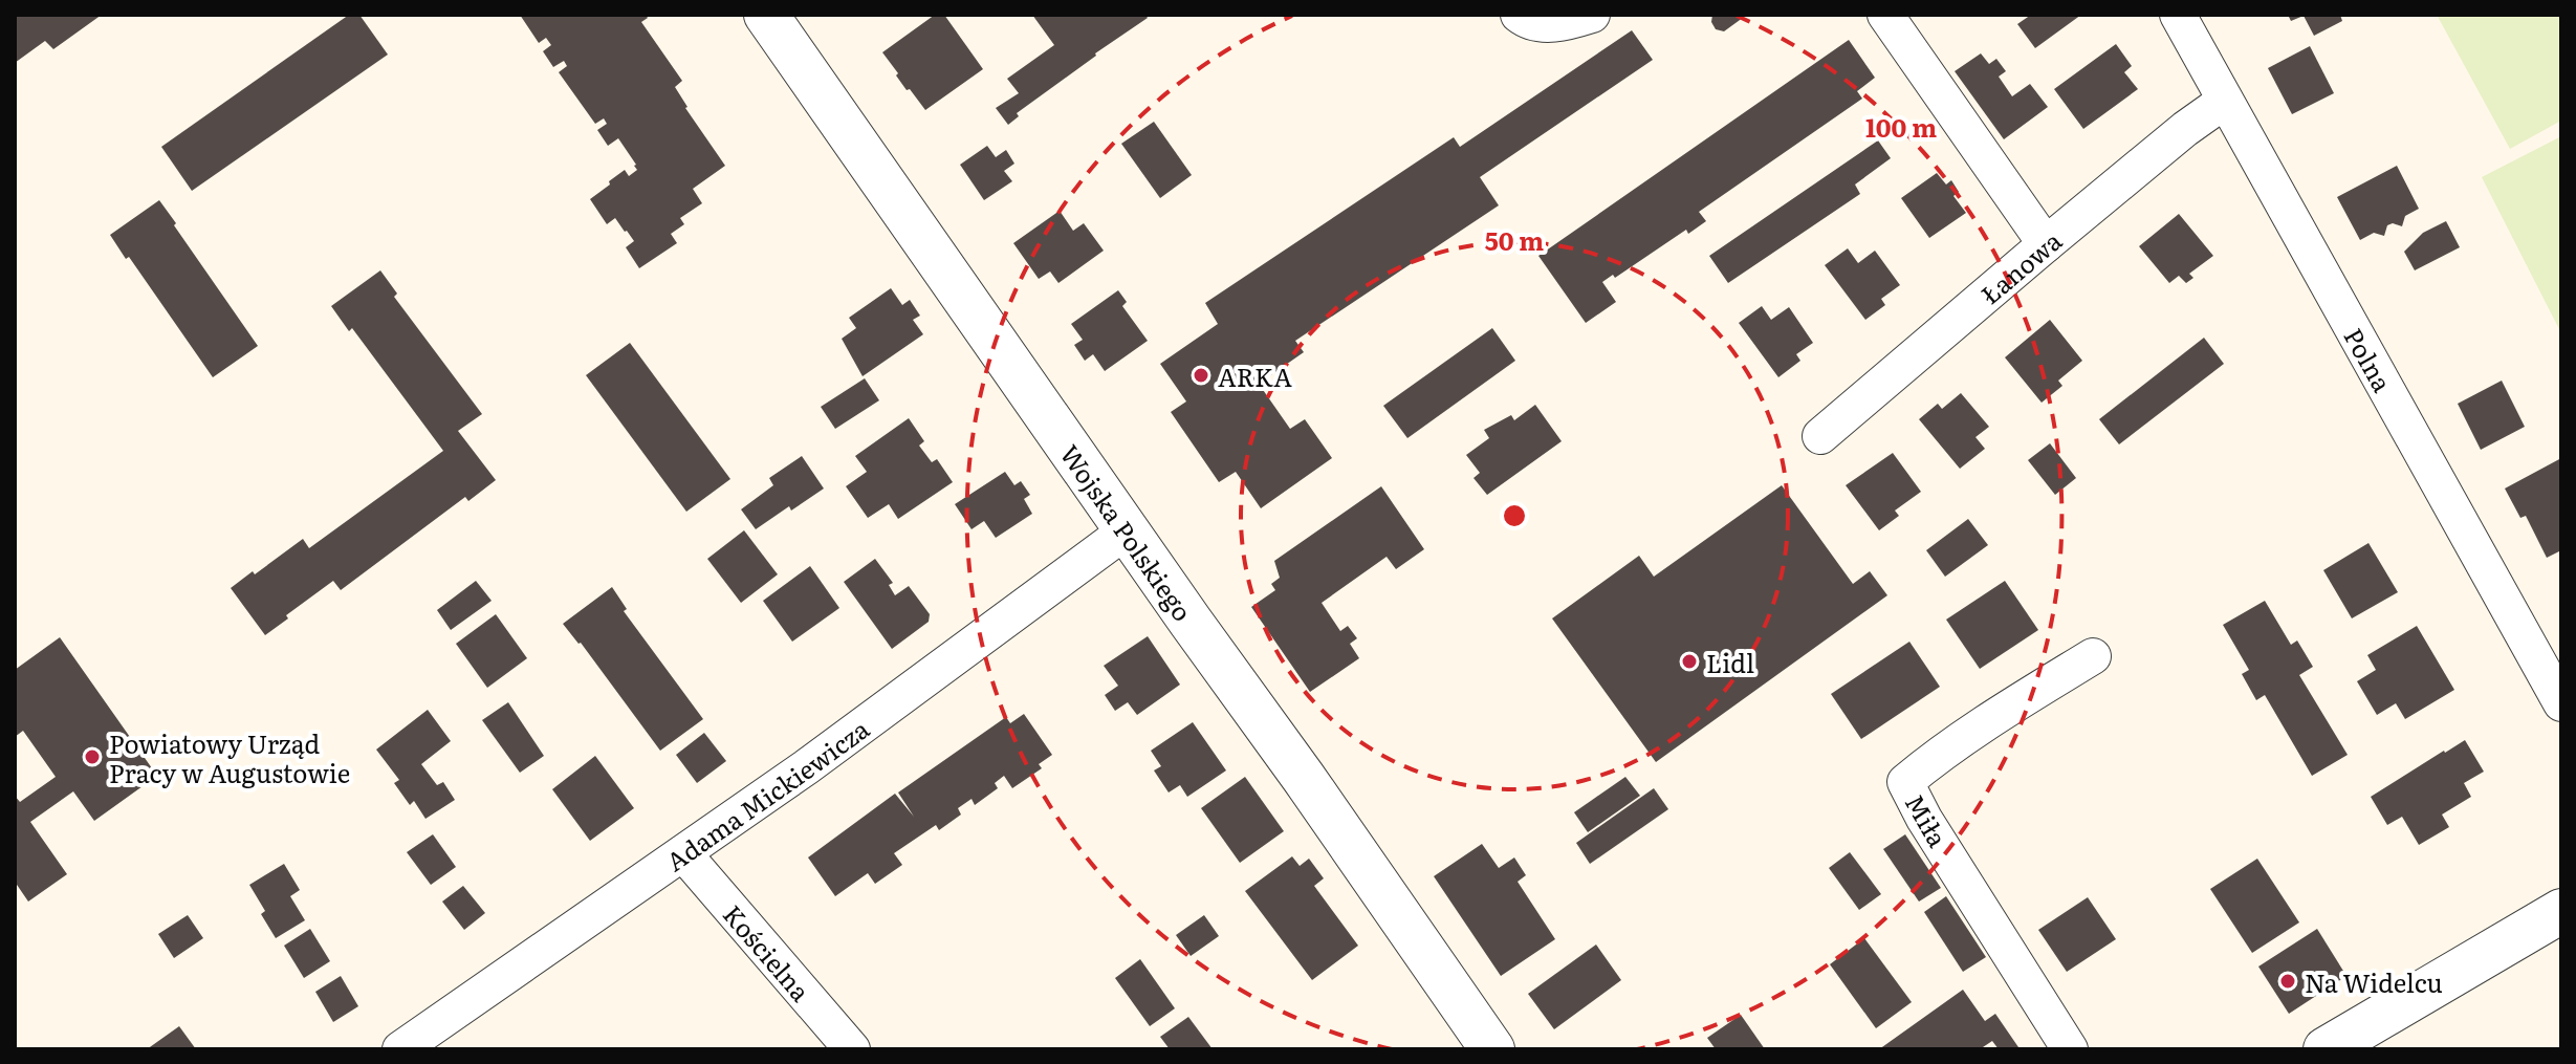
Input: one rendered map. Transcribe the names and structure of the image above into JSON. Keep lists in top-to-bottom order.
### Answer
{
  "streets": {
    "street": [
      "Łanowa",
      "Polna",
      "Wojska Polskiego",
      "Adama Mickiewicza",
      "Miła",
      "Kościelna"
    ]
  },
  "crossings": [
    ["Łanowa", "Polna"],
    ["Wojska Polskiego", "Adama Mickiewicza"],
    ["Adama Mickiewicza", "Kościelna"]
  ],
  "places": [
    "ARKA",
    "Lidl",
    "Powiatowy Urząd Pracy w Augustowie",
    "Na Widelcu"
  ],
  "rings": ["100 m", "50 m"]
}
